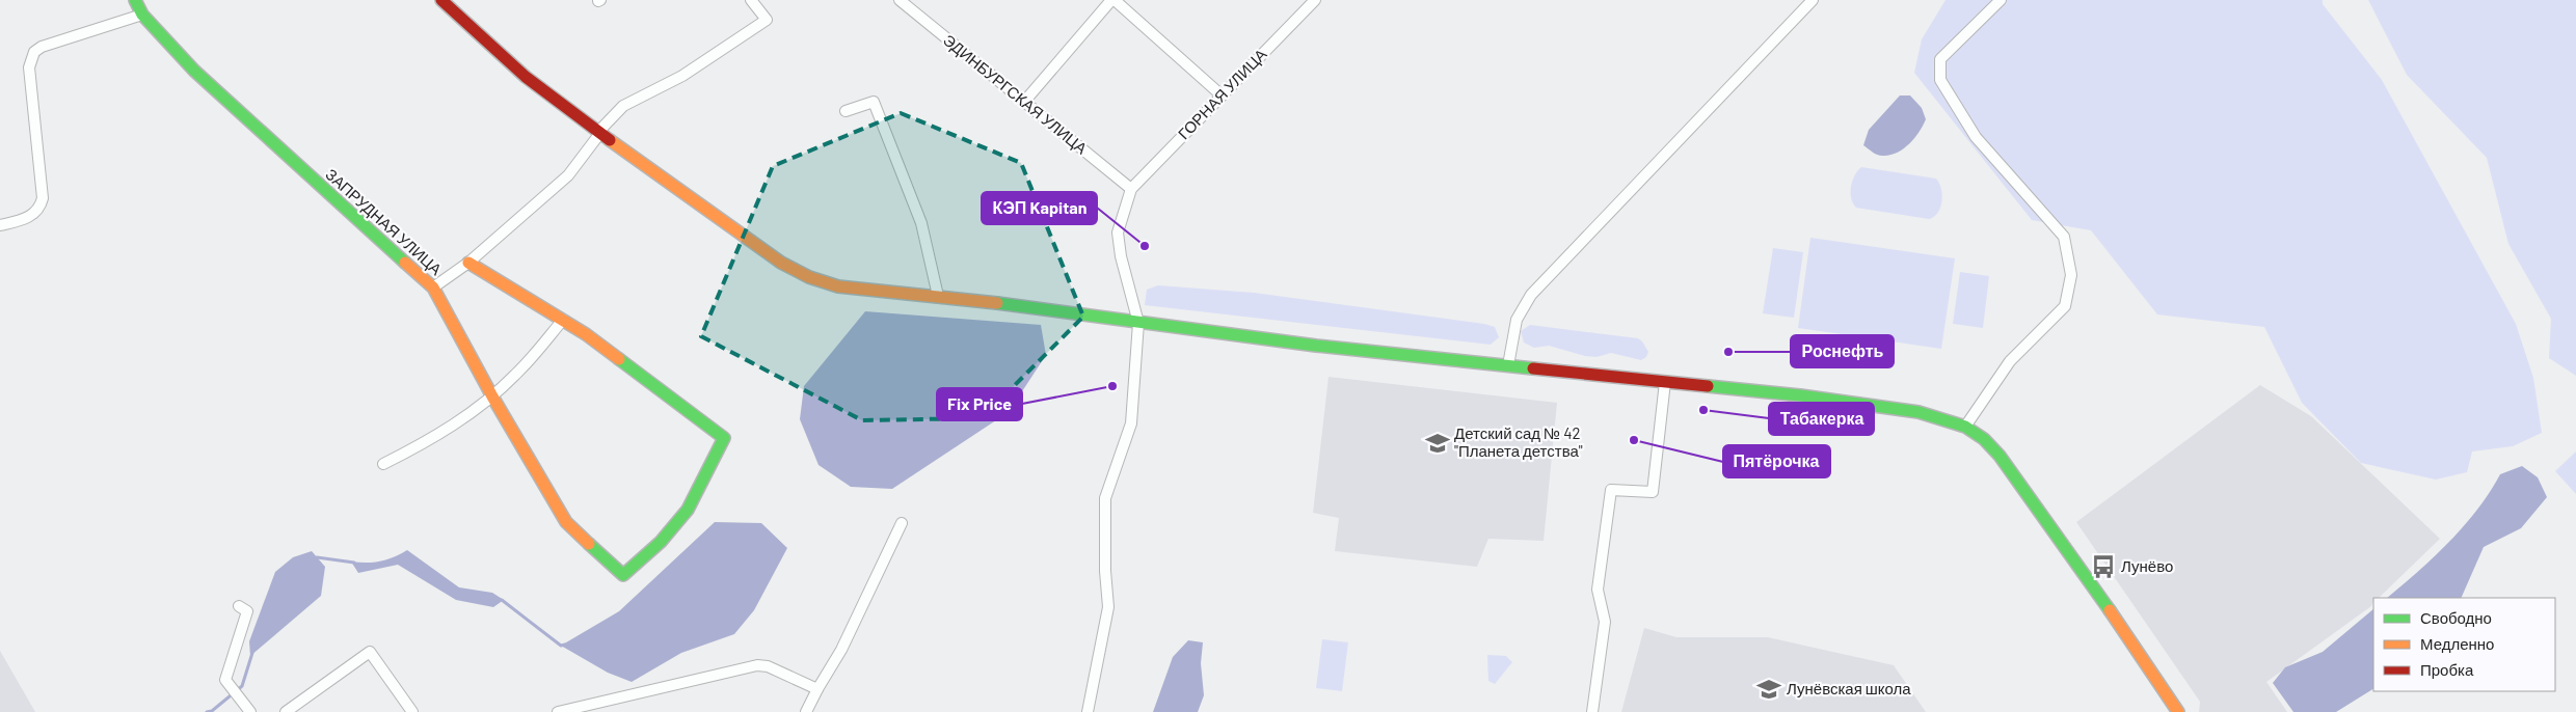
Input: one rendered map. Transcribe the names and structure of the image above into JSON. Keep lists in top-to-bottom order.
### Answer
{
  "streets": {
    "street": ["ЭДИНБУРГСКАЯ УЛИЦА", "ГОРНАЯ УЛИЦА", "ЗАПРУДНАЯ УЛИЦА"]
  },
  "crossings": [
    ["ЭДИНБУРГСКАЯ УЛИЦА", "ГОРНАЯ УЛИЦА"]
  ],
  "places": {
    "other": [
      "КЭП Kapitan",
      "Роснефть",
      "Fix Price",
      "Табакерка",
      "Пятёрочка"
    ],
    "school or university": ["Детский сад № 42 \"Планета детства\"", "Лунёвская школа"],
    "bus stop": ["Лунёво"]
  },
  "legend": ["Свободно", "Медленно", "Пробка"]
}
